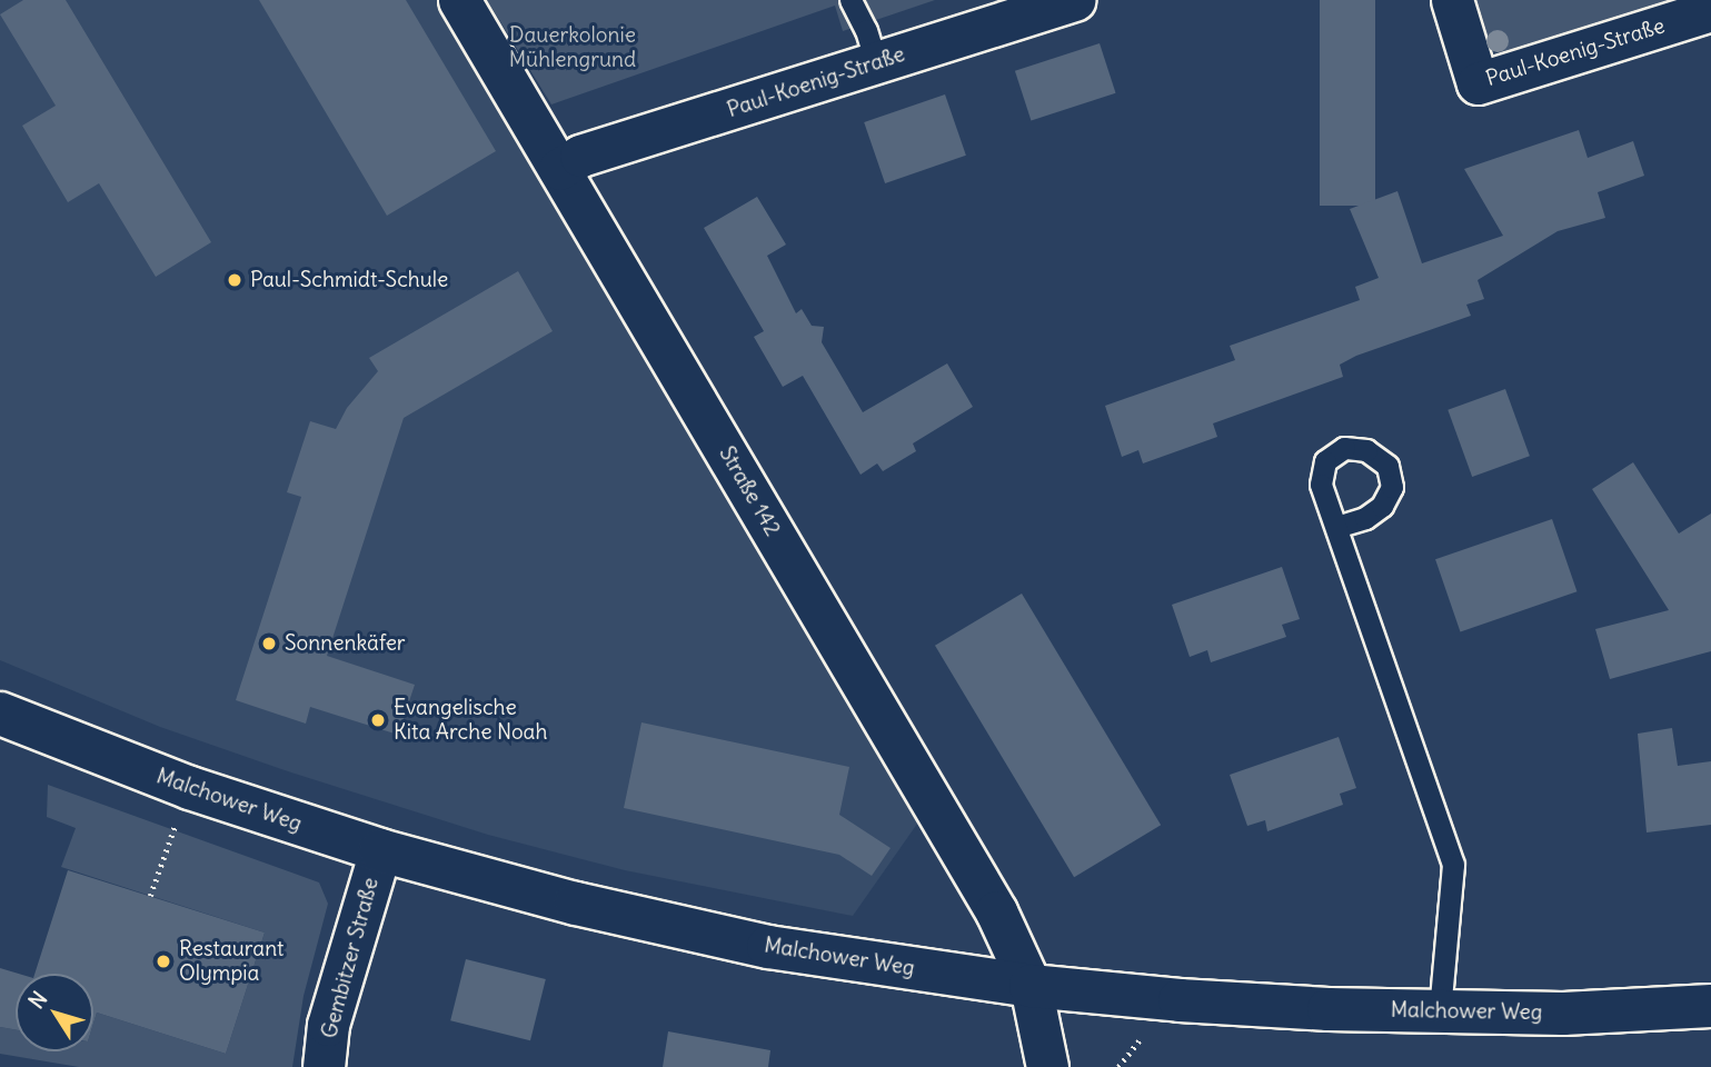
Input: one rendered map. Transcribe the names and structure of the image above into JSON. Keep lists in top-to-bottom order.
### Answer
{
  "streets": {
    "street": [
      "Paul-Koenig-Straße",
      "Straße 142",
      "Malchower Weg",
      "Gembitzer Straße"
    ]
  },
  "crossings": [
    ["Paul-Koenig-Straße", "Straße 142"],
    ["Straße 142", "Malchower Weg"],
    ["Malchower Weg", "Gembitzer Straße"]
  ],
  "parks": ["Dauerkolonie Mühlengrund"],
  "places": [
    "Paul-Schmidt-Schule",
    "Sonnenkäfer",
    "Evangelische Kita Arche Noah",
    "Restaurant Olympia"
  ],
  "north": "top left"
}
